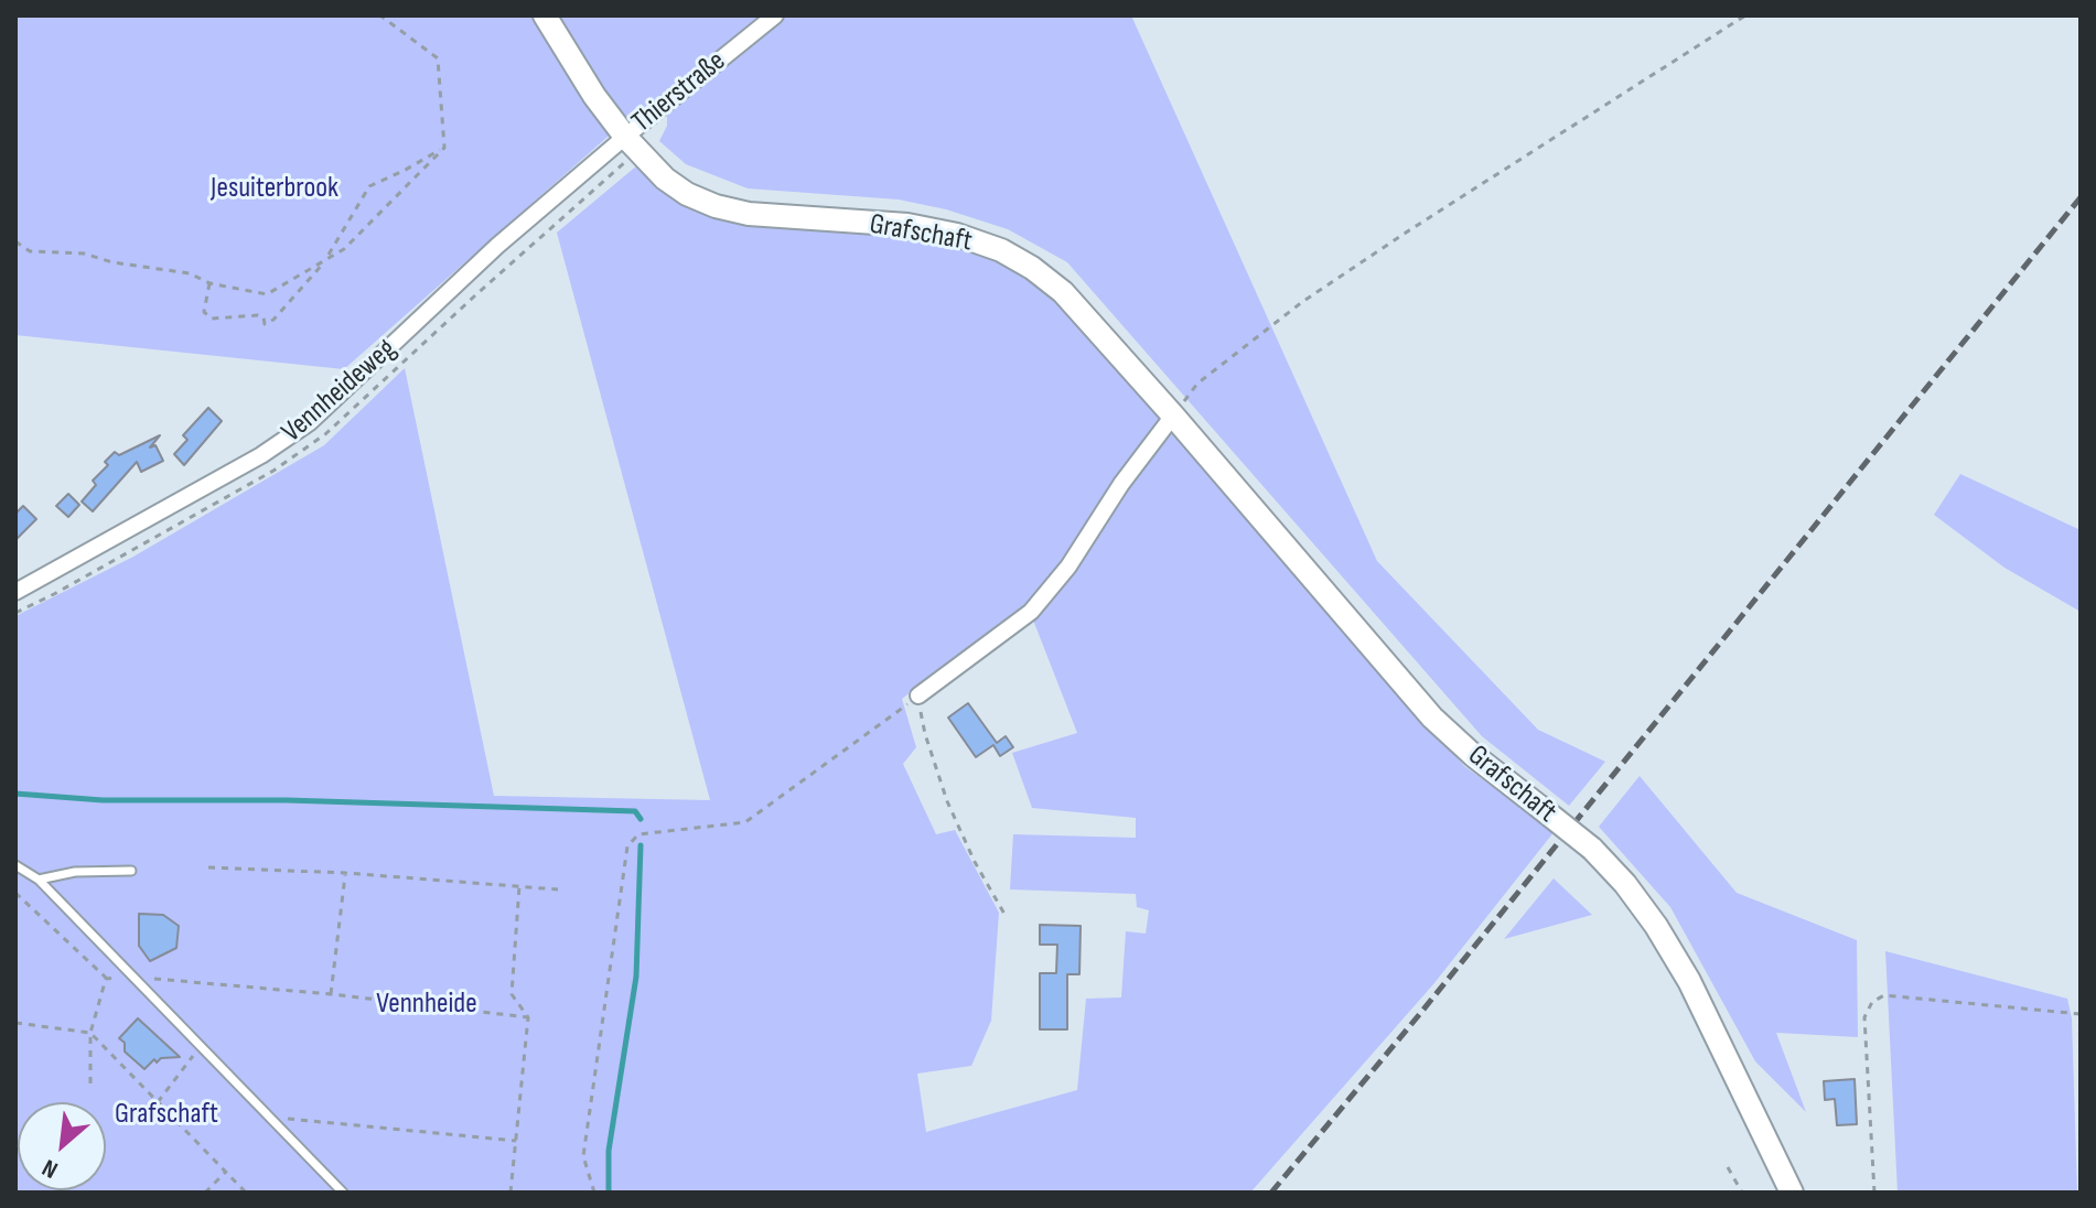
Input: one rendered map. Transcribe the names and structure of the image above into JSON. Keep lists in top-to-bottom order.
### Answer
{
  "streets": {
    "street": ["Thierstraße", "Grafschaft", "Vennheideweg"]
  },
  "crossings": [
    ["Thierstraße", "Grafschaft"],
    ["Thierstraße", "Vennheideweg"],
    ["Grafschaft", "Vennheideweg"]
  ],
  "parks": ["Jesuiterbrook", "Vennheide", "Grafschaft"],
  "north": "bottom left"
}
